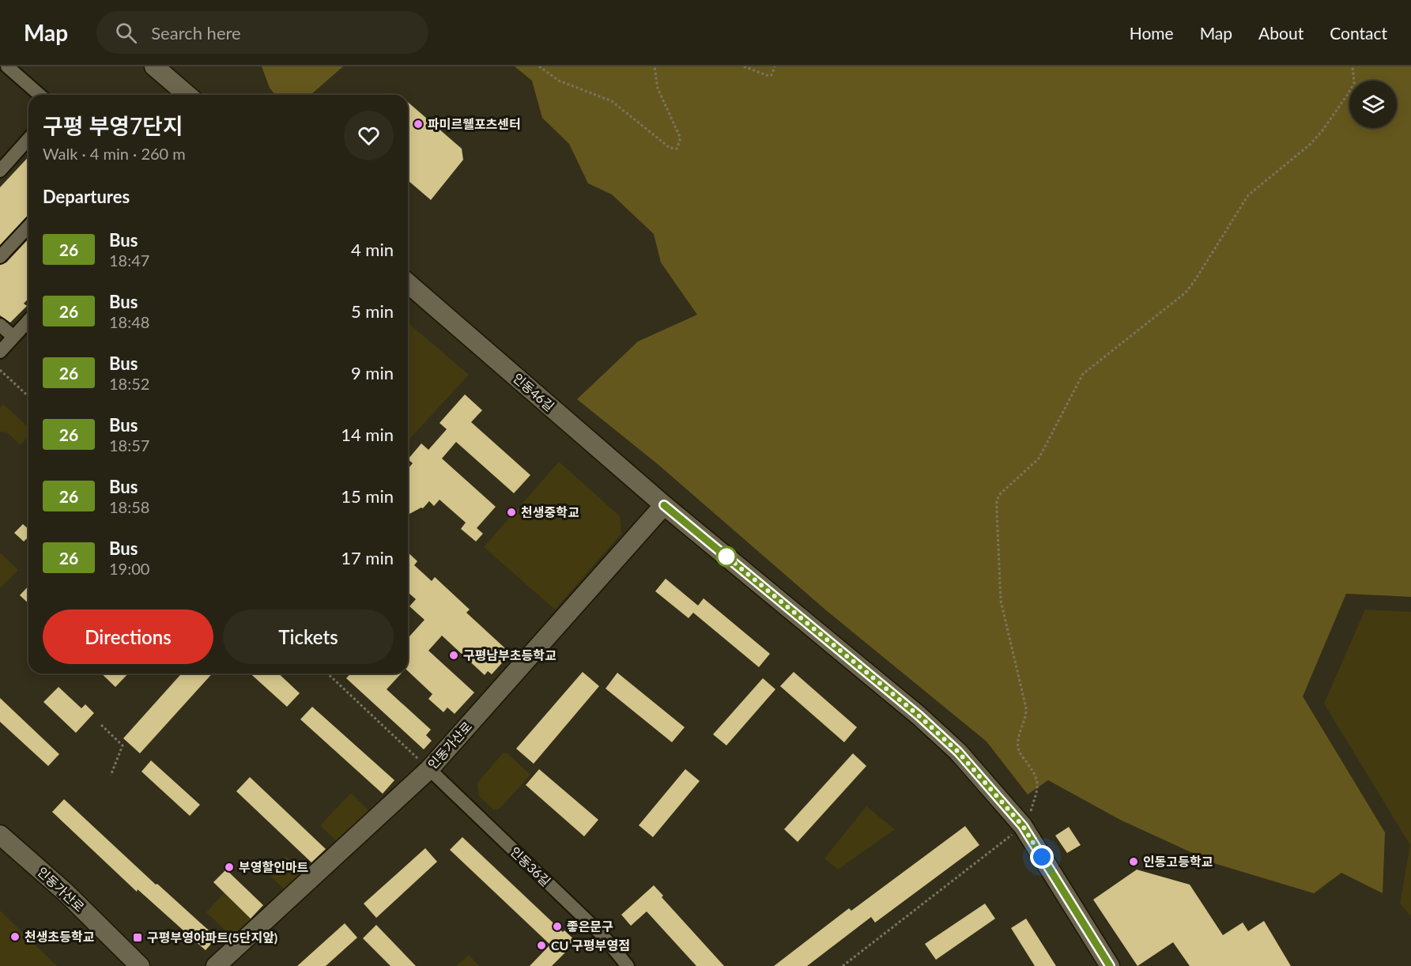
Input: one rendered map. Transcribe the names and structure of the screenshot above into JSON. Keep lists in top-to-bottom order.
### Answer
{
  "streets": {
    "street": ["인동46길", "인동가산로", "인동36길"]
  },
  "crossings": [
    ["인동46길", "인동가산로"],
    ["인동가산로", "인동36길"]
  ],
  "places": {
    "other": [
      "파미르웰포츠센터",
      "천생중학교",
      "구평남부초등학교",
      "인동고등학교",
      "부영할인마트",
      "좋은문구",
      "천생초등학교",
      "CU 구평부영점"
    ],
    "transit": ["구평부영아파트(5단지앞)"]
  },
  "lines": ["bus line 26"],
  "page": {
    "header": "Map",
    "search": "Search here",
    "nav": [
      "Home",
      "Map",
      "About",
      "Contact"
    ],
    "heading": [
      ["구평 부영7단지", "Walk · 4 min · 260 m"],
      "Departures"
    ],
    "list": [
      {
        "mark": "26",
        "name": "Bus",
        "note": "18:47",
        "value": "4 min"
      },
      {
        "mark": "26",
        "name": "Bus",
        "note": "18:48",
        "value": "5 min"
      },
      {
        "mark": "26",
        "name": "Bus",
        "note": "18:52",
        "value": "9 min"
      },
      {
        "mark": "26",
        "name": "Bus",
        "note": "18:57",
        "value": "14 min"
      },
      {
        "mark": "26",
        "name": "Bus",
        "note": "18:58",
        "value": "15 min"
      },
      {
        "mark": "26",
        "name": "Bus",
        "note": "19:00",
        "value": "17 min"
      }
    ],
    "buttons": ["Directions", "Tickets"]
  }
}
